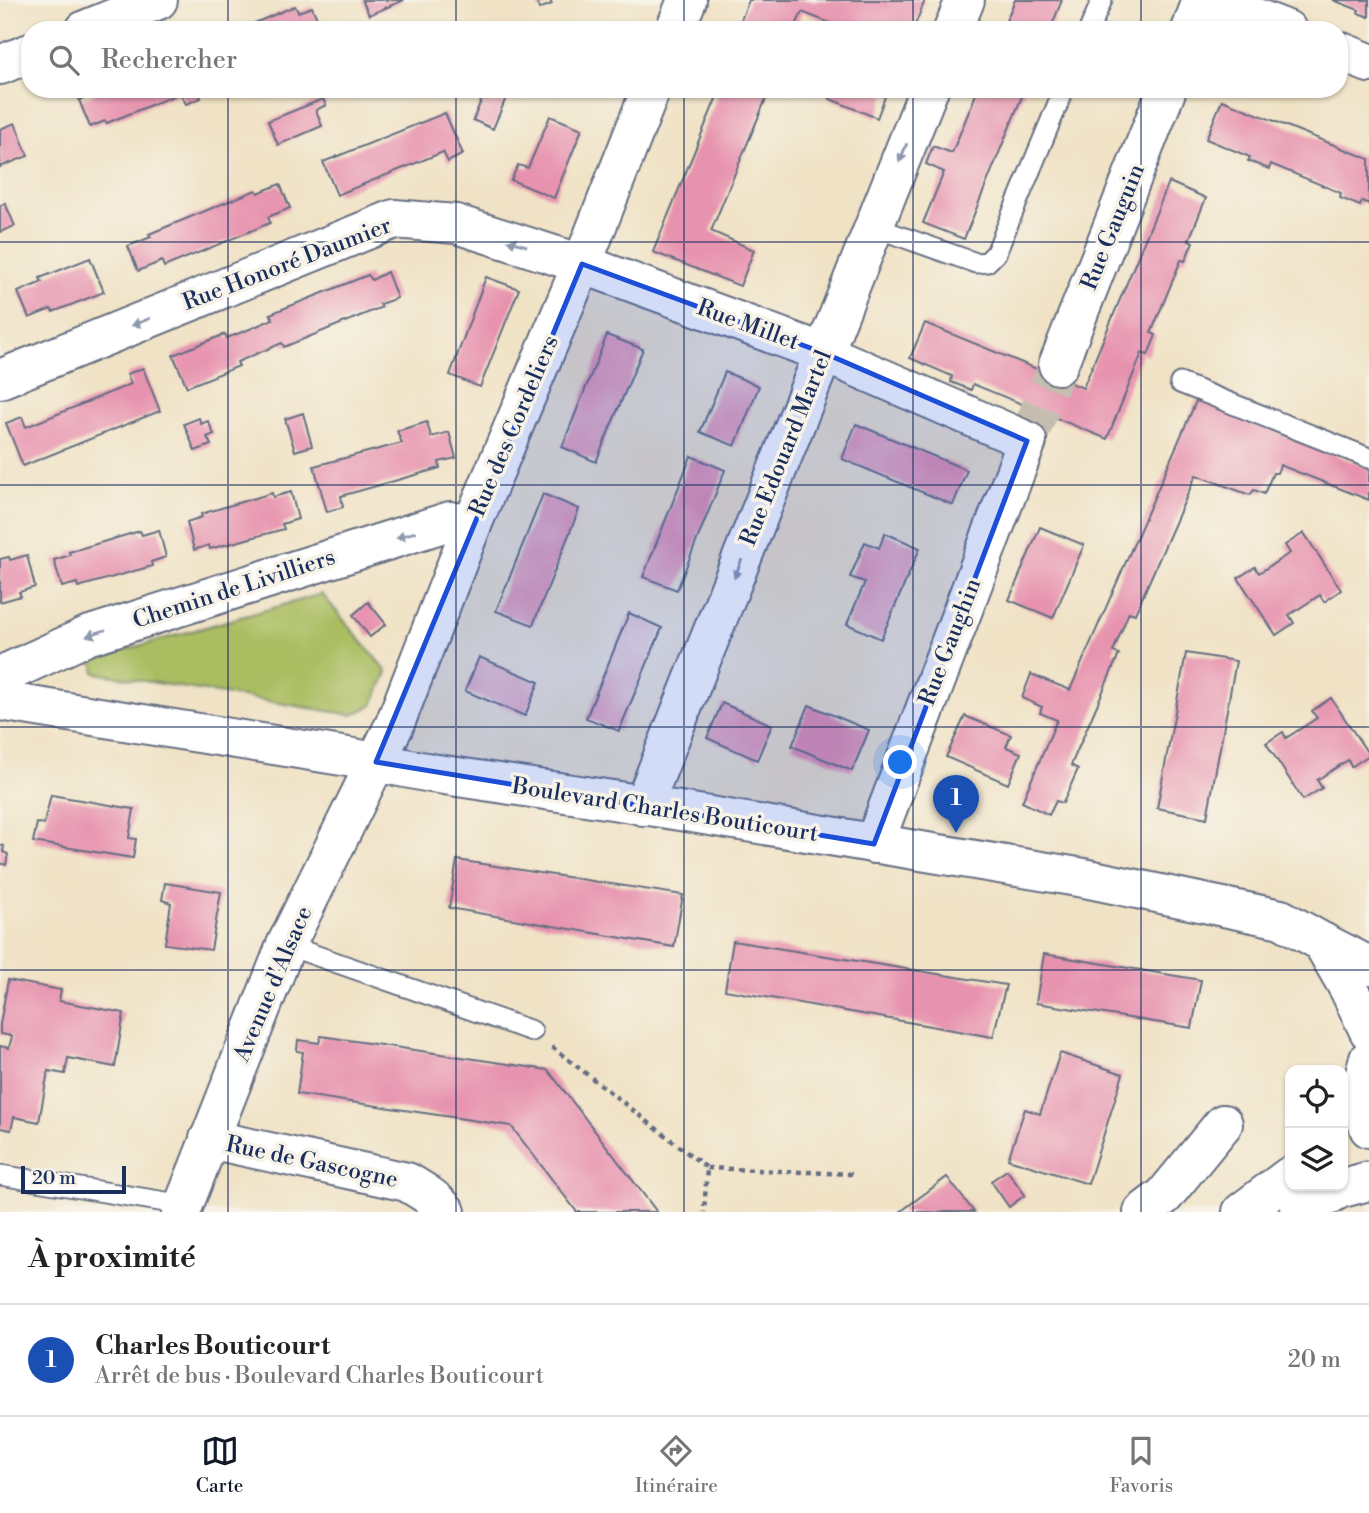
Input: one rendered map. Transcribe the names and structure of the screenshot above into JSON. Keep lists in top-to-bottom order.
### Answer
{
  "streets": {
    "street": [
      "Rue Gauguin",
      "Rue Honoré Daumier",
      "Rue Millet",
      "Rue des Cordeliers",
      "Rue Edouard Martel",
      "Chemin de Livilliers",
      "Rue Gaughin",
      "Boulevard Charles Bouticourt",
      "Avenue d'Alsace",
      "Rue de Gascogne"
    ]
  },
  "crossings": [
    ["Rue Honoré Daumier", "Rue Millet"],
    ["Rue Honoré Daumier", "Rue des Cordeliers"],
    ["Rue Millet", "Rue des Cordeliers"],
    ["Rue Millet", "Rue Edouard Martel"],
    ["Rue Millet", "Rue Gaughin"],
    ["Rue des Cordeliers", "Chemin de Livilliers"],
    ["Rue des Cordeliers", "Boulevard Charles Bouticourt"],
    ["Rue des Cordeliers", "Avenue d'Alsace"],
    ["Rue Edouard Martel", "Boulevard Charles Bouticourt"],
    ["Rue Gaughin", "Boulevard Charles Bouticourt"],
    ["Boulevard Charles Bouticourt", "Avenue d'Alsace"],
    ["Avenue d'Alsace", "Rue de Gascogne"]
  ],
  "one_way": ["Rue Honoré Daumier", "Rue Edouard Martel", "Chemin de Livilliers"],
  "scale_bar": "20 m",
  "page": {
    "search": "Rechercher",
    "pins": "1",
    "scale": "20 m",
    "heading": "À proximité",
    "list": [
      {
        "mark": "1",
        "name": "Charles Bouticourt",
        "note": "Arrêt de bus · Boulevard Charles Bouticourt",
        "value": "20 m"
      }
    ],
    "nav": ["Carte", "Itinéraire", "Favoris"]
  }
}
